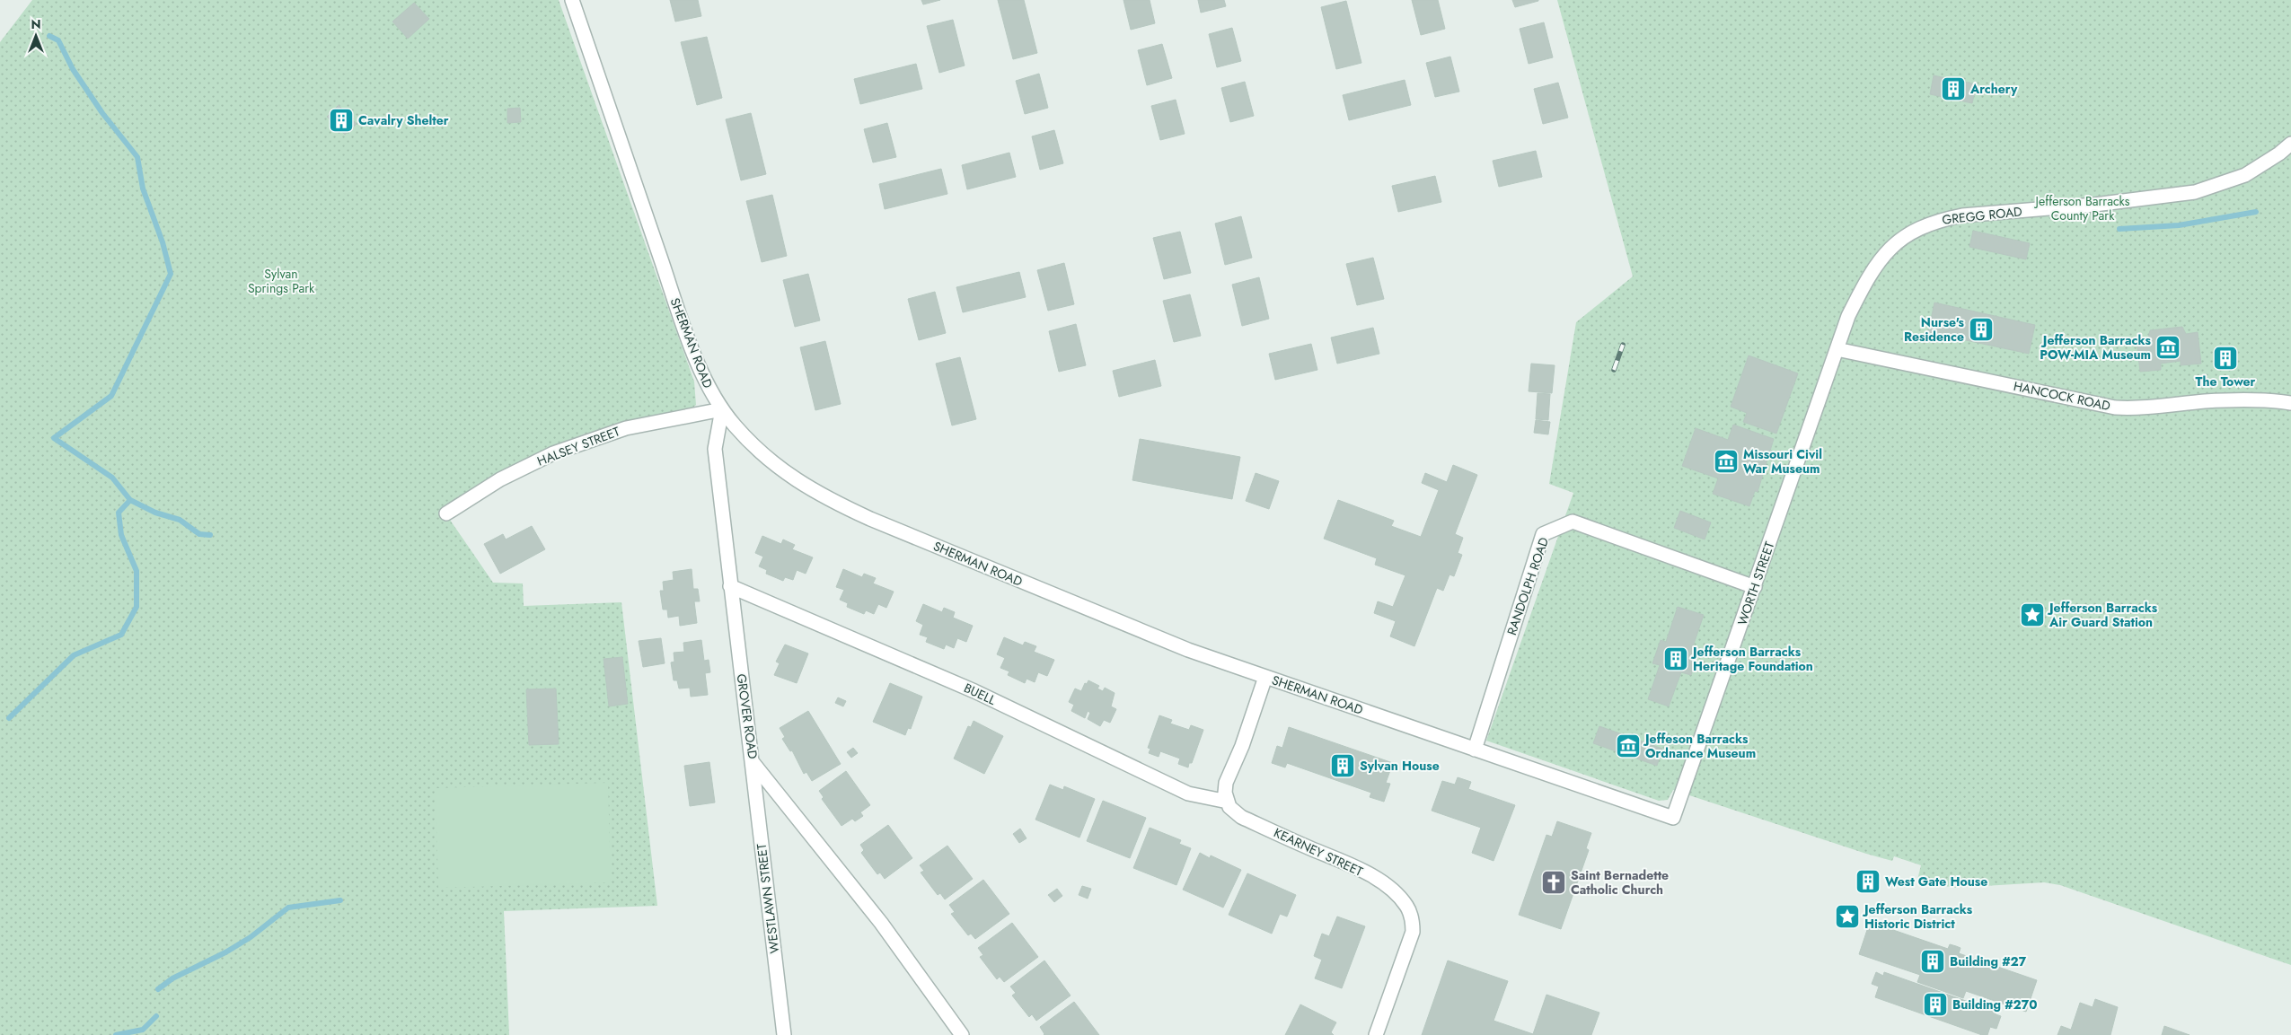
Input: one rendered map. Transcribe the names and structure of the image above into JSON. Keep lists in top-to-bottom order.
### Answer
{
  "streets": {
    "street": [
      "GREGG ROAD",
      "SHERMAN ROAD",
      "HANCOCK ROAD",
      "HALSEY STREET",
      "WORTH STREET",
      "RANDOLPH ROAD",
      "BUELL",
      "GROVER ROAD",
      "KEARNEY STREET",
      "WESTLAWN STREET"
    ]
  },
  "crossings": [
    ["GREGG ROAD", "HANCOCK ROAD"],
    ["GREGG ROAD", "WORTH STREET"],
    ["SHERMAN ROAD", "HALSEY STREET"],
    ["SHERMAN ROAD", "WORTH STREET"],
    ["SHERMAN ROAD", "RANDOLPH ROAD"],
    ["SHERMAN ROAD", "GROVER ROAD"],
    ["HANCOCK ROAD", "WORTH STREET"],
    ["HALSEY STREET", "GROVER ROAD"],
    ["WORTH STREET", "RANDOLPH ROAD"],
    ["BUELL", "GROVER ROAD"],
    ["BUELL", "KEARNEY STREET"],
    ["GROVER ROAD", "WESTLAWN STREET"]
  ],
  "parks": ["Jefferson Barracks County Park", "Sylvan Springs Park"],
  "places": {
    "building": [
      "Archery",
      "Cavalry Shelter",
      "Nurse's Residence",
      "The Tower",
      "Jefferson Barracks Heritage Foundation",
      "Sylvan House",
      "West Gate House",
      "Building #27",
      "Building #270"
    ],
    "museum": ["Jefferson Barracks POW-MIA Museum", "Missouri Civil War Museum", "Jeffeson Barracks Ordnance Museum"],
    "place": ["Jefferson Barracks Air Guard Station", "Jefferson Barracks Historic District"],
    "church": ["Saint Bernadette Catholic Church"]
  },
  "north": "top"
}
